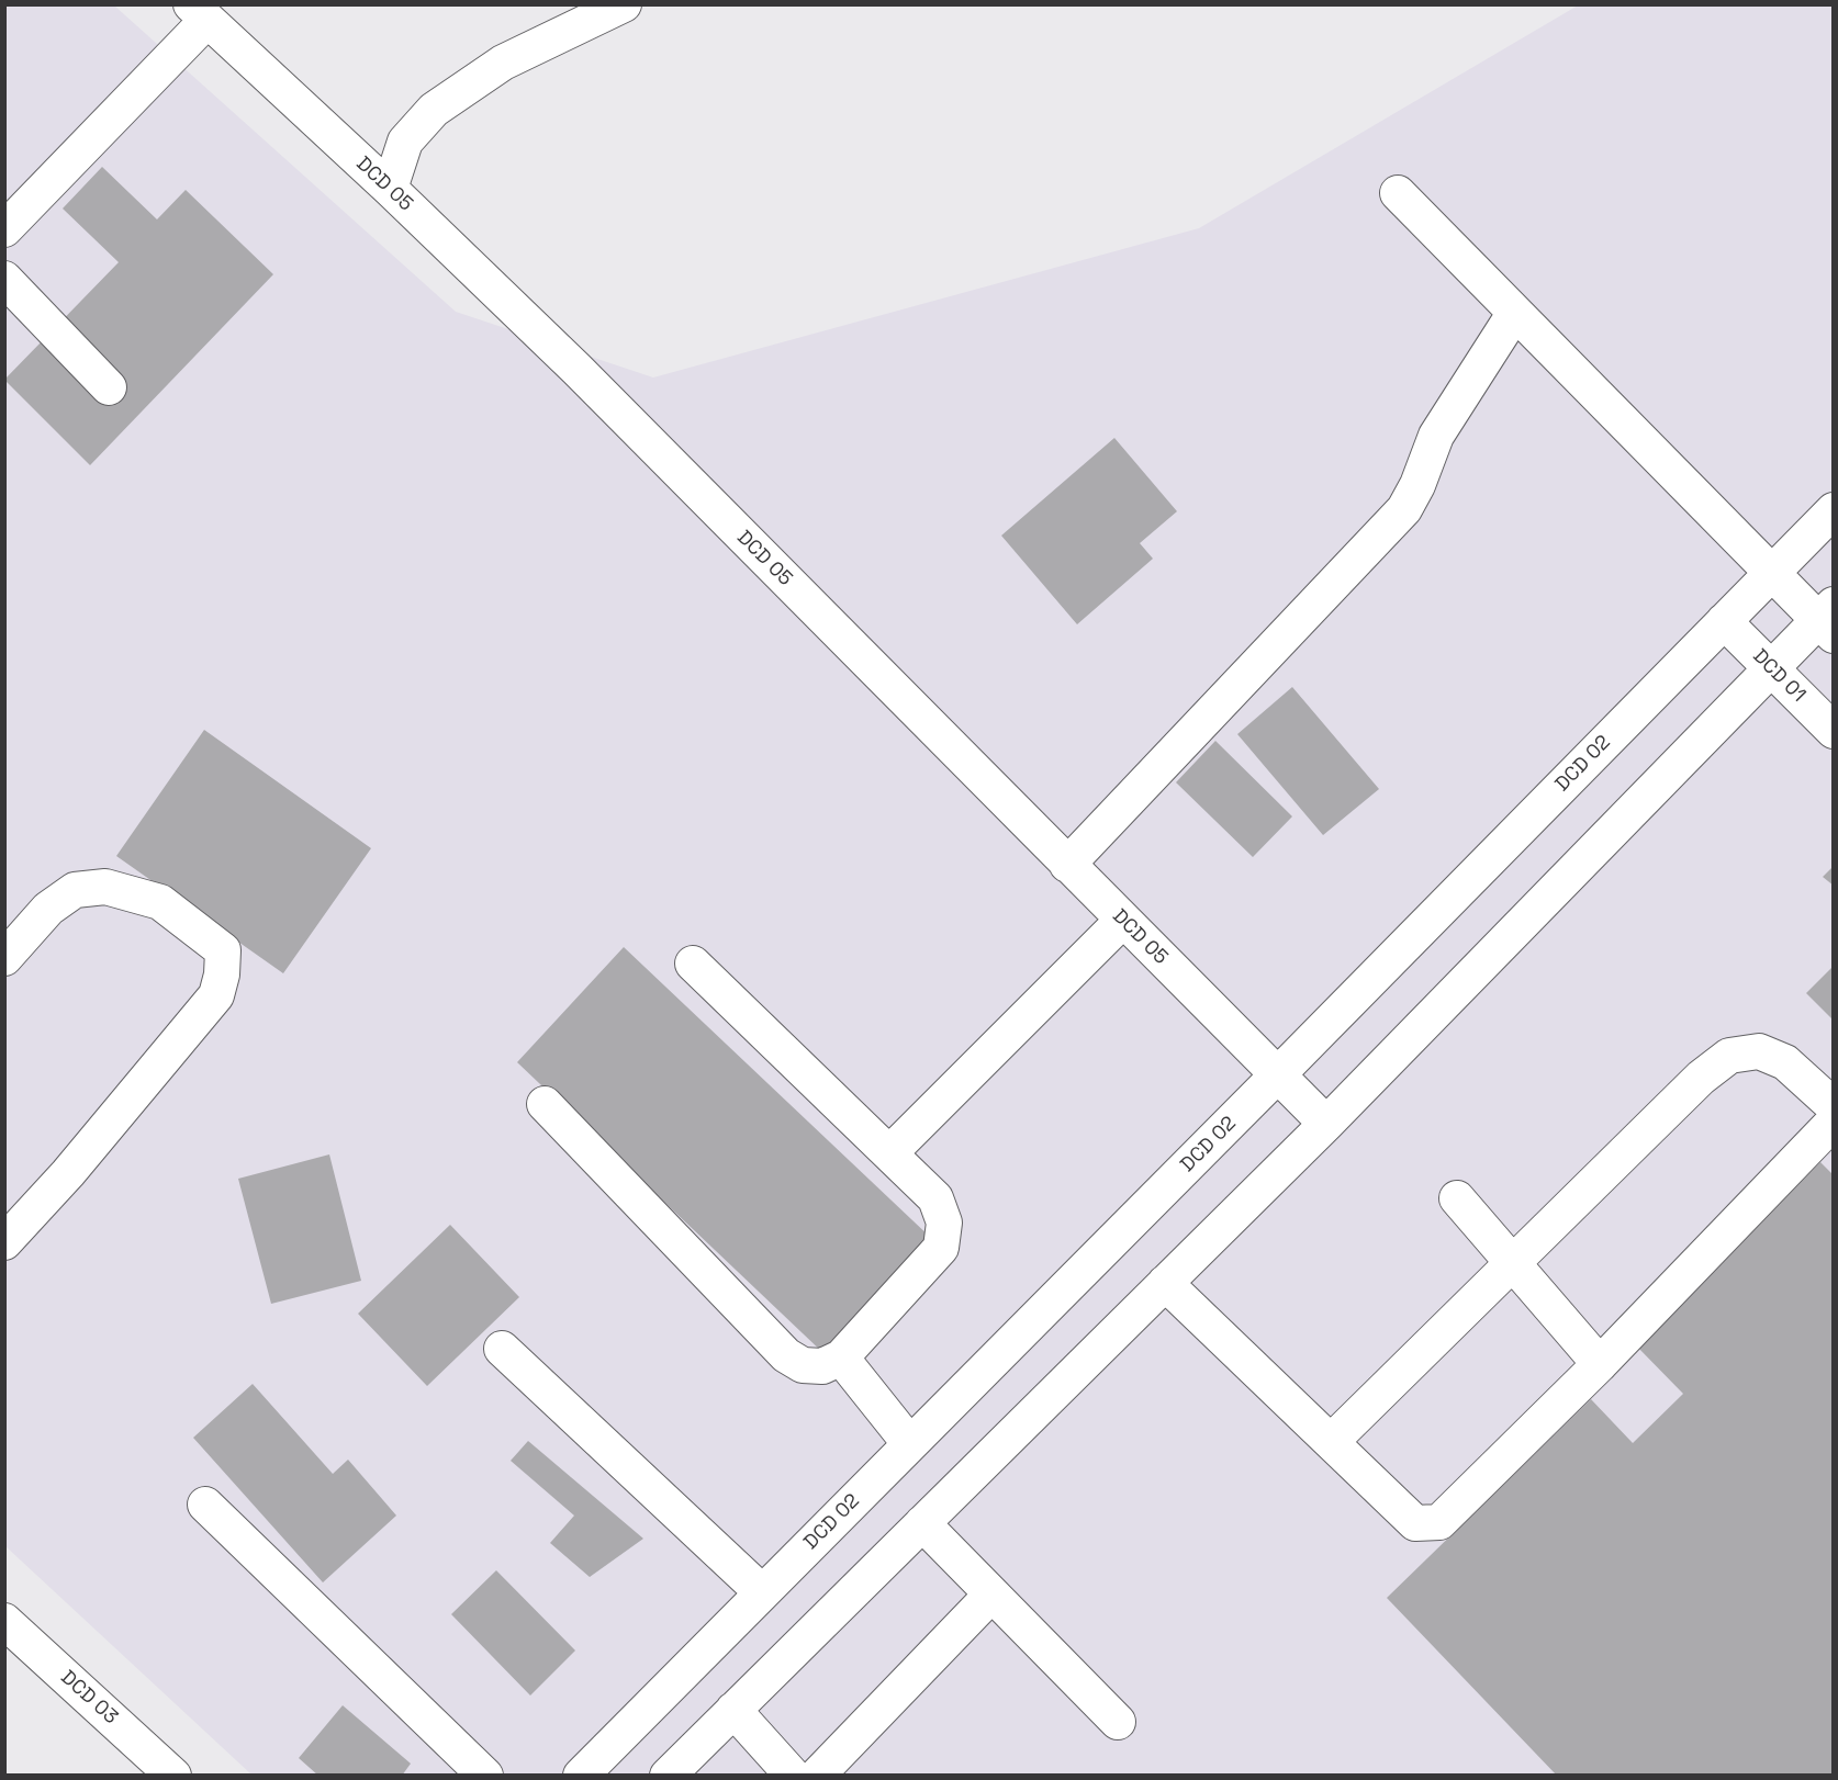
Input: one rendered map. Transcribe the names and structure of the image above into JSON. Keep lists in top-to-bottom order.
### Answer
{
  "streets": {
    "street": [
      "DCD 05",
      "DCD 01",
      "DCD 02",
      "DCD 03"
    ]
  },
  "crossings": [
    ["DCD 05", "DCD 02"],
    ["DCD 01", "DCD 02"]
  ]
}
